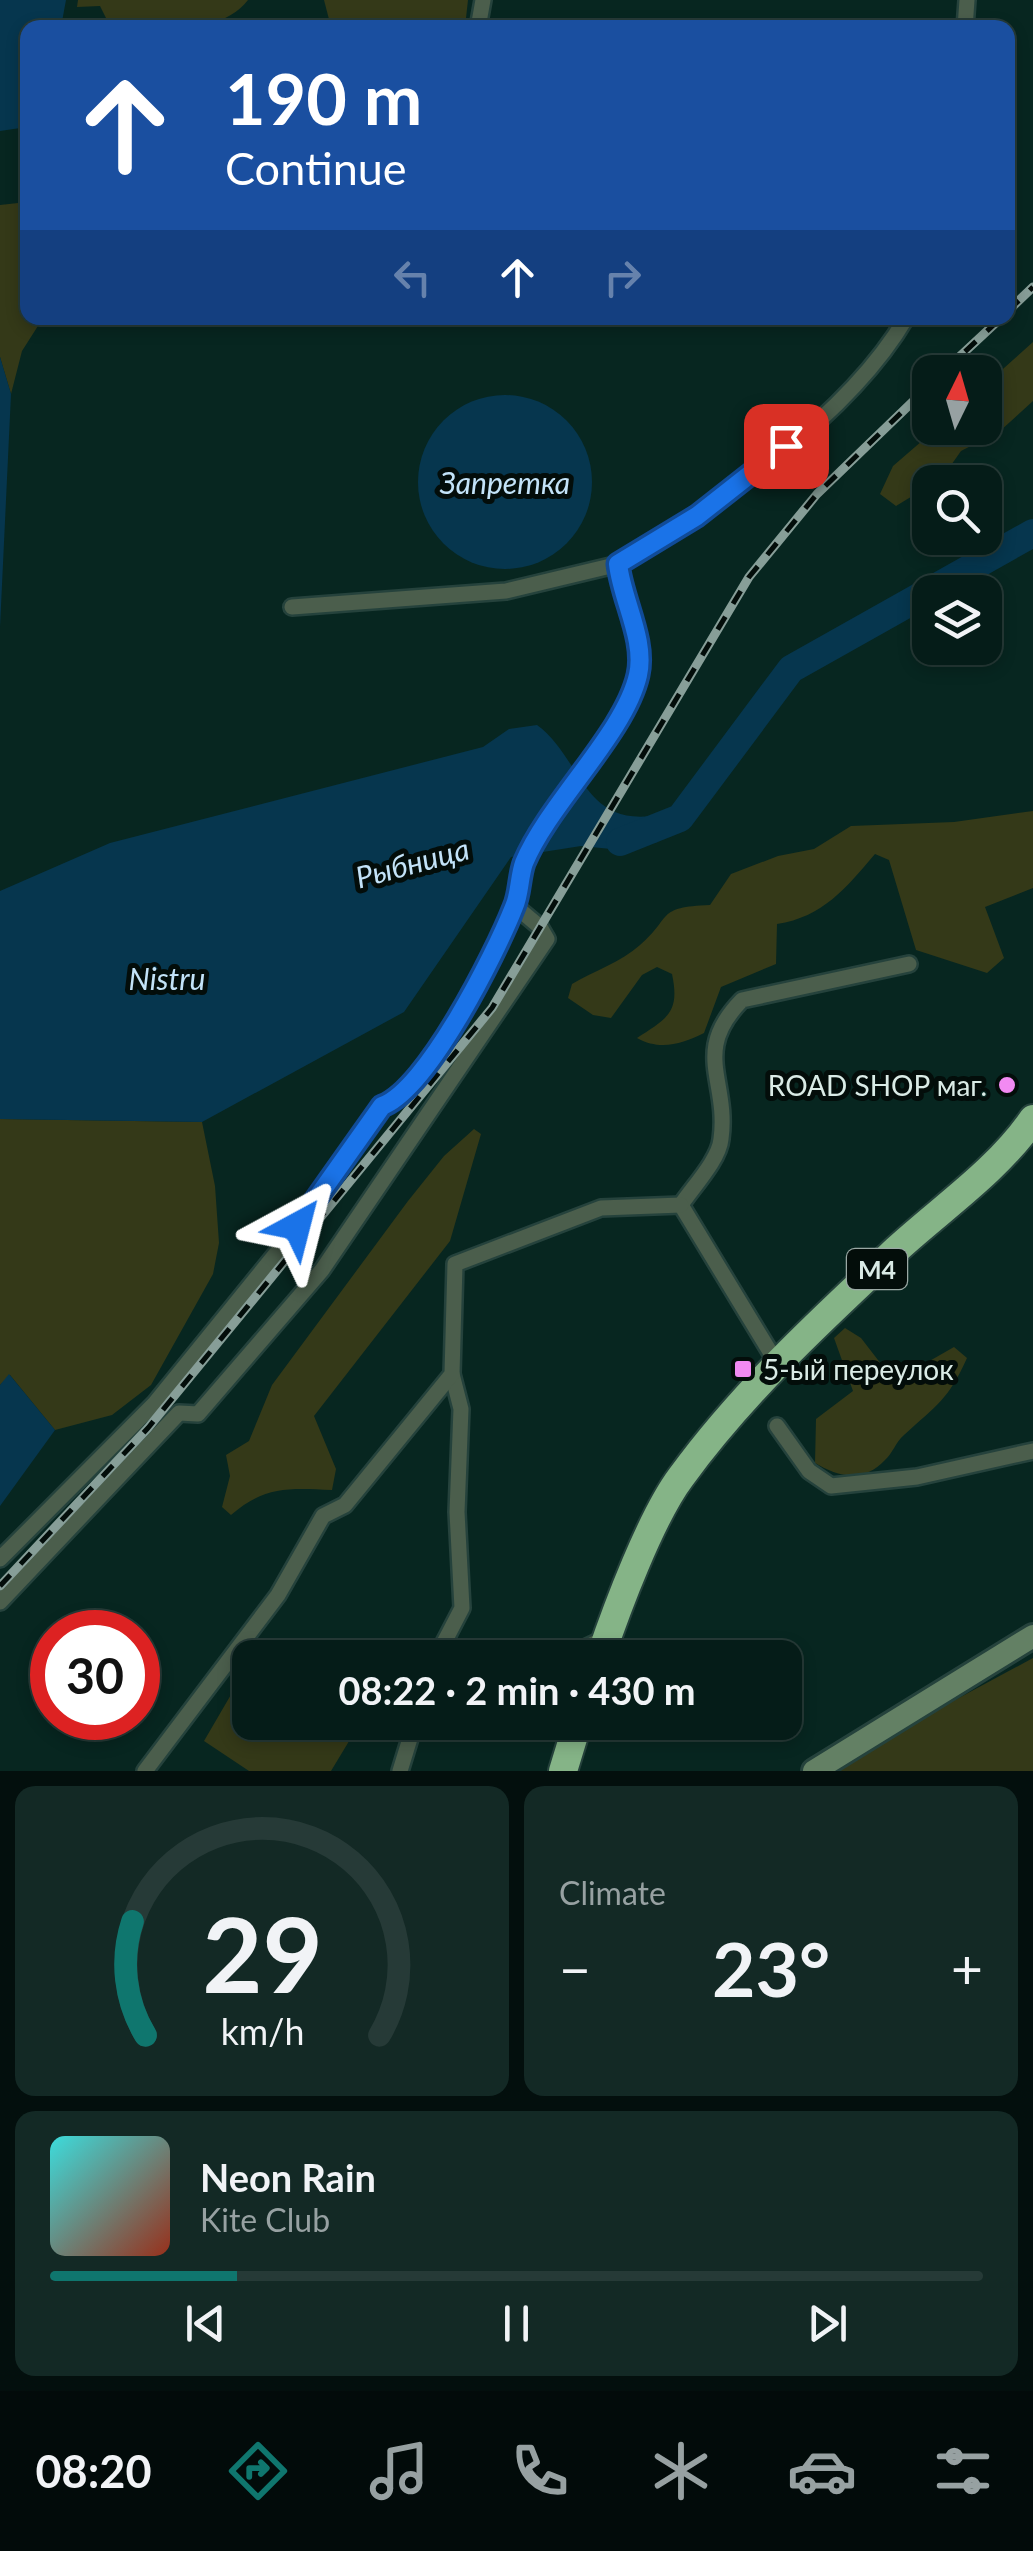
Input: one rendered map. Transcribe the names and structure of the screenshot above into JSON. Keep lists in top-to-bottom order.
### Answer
{
  "streets": {
    "highway": ["M4"]
  },
  "water": ["Запретка", "Рыбница", "Nistru"],
  "places": {
    "other": ["ROAD SHOP маг."],
    "transit": ["5-ый переулок"]
  },
  "north": "top",
  "page": {
    "turn": ["190 m", "Continue"],
    "limit": "30",
    "trip": "08:22 · 2 min · 430 m",
    "tile": "Climate",
    "heat": ["−", "23°", "+"],
    "song": ["Neon Rain", "Kite Club"],
    "tabs": "08:20",
    "gauge": ["29", "km/h"]
  }
}
